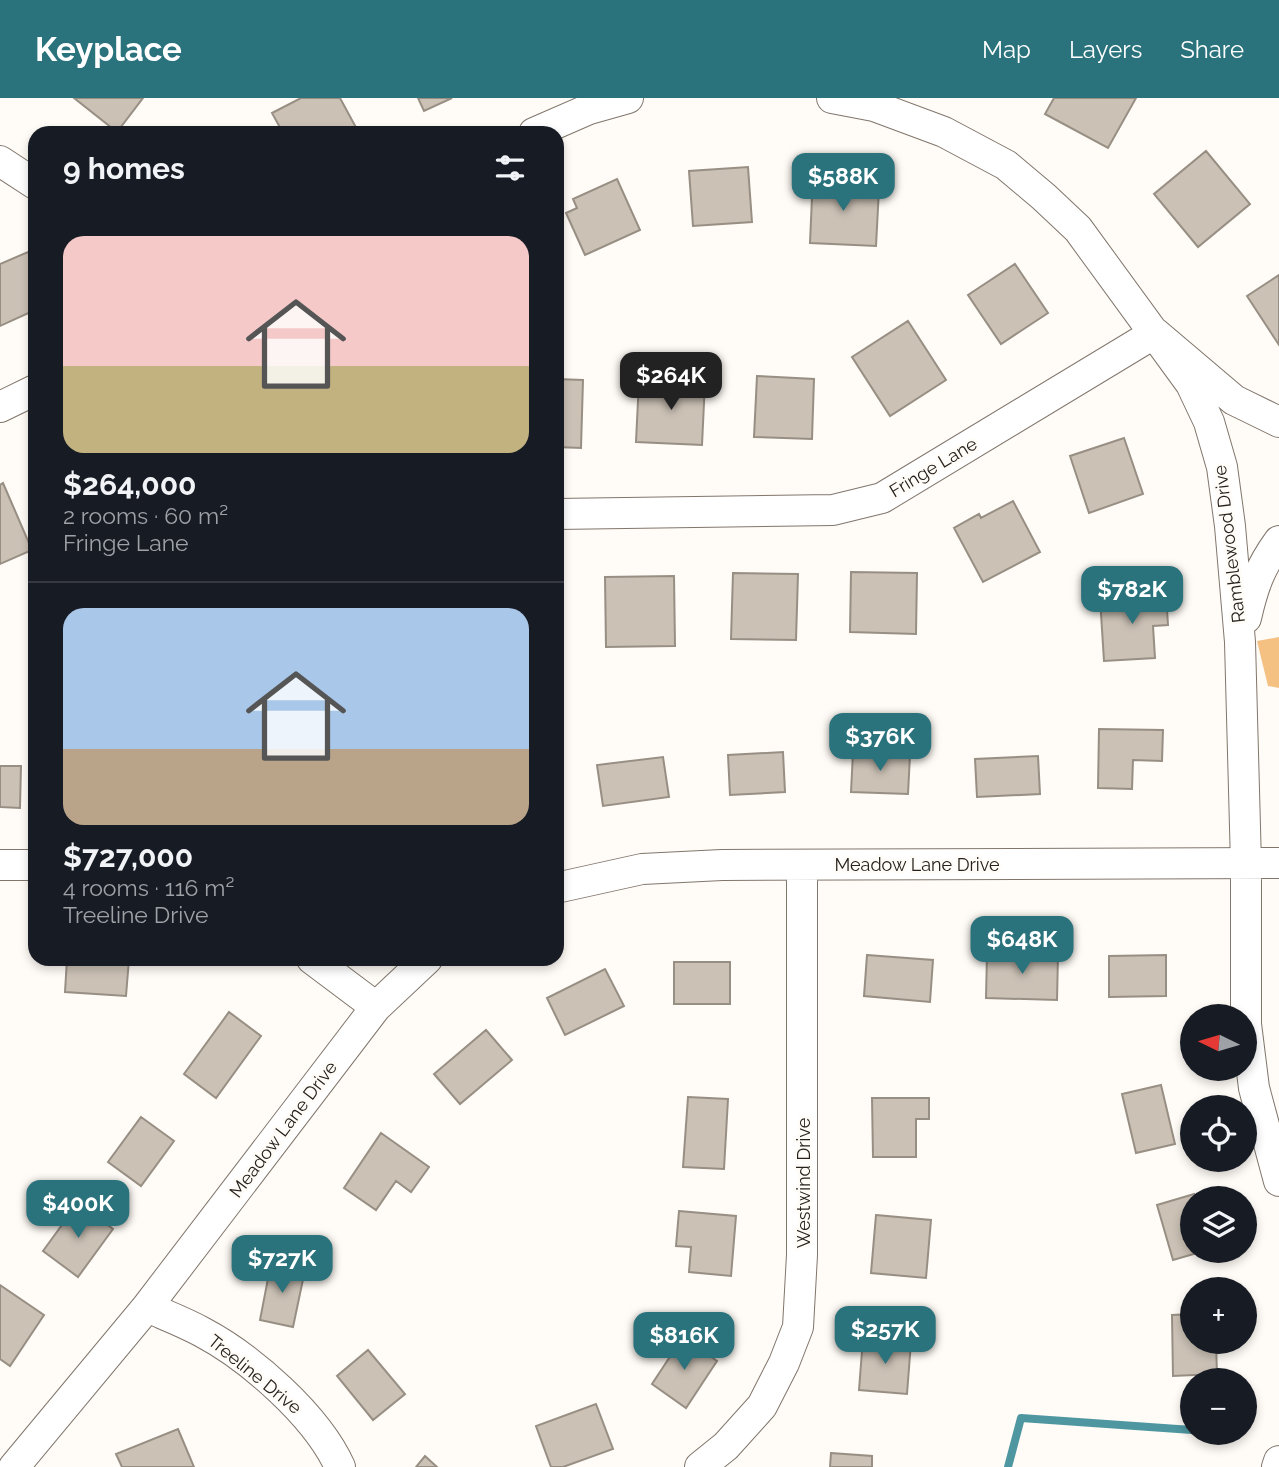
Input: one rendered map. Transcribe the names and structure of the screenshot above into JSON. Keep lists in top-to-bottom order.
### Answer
{
  "streets": {
    "street": [
      "Fringe Lane",
      "Ramblewood Drive",
      "Meadow Lane Drive",
      "Westwind Drive",
      "Treeline Drive"
    ]
  },
  "crossings": [
    ["Fringe Lane", "Ramblewood Drive"],
    ["Ramblewood Drive", "Meadow Lane Drive"],
    ["Meadow Lane Drive", "Westwind Drive"],
    ["Meadow Lane Drive", "Treeline Drive"]
  ],
  "north": "left",
  "page": {
    "header": "Keyplace",
    "nav": ["Map", "Layers", "Share"],
    "heading": "9 homes",
    "price": [
      "$588K",
      "$264K",
      "$782K",
      "$376K",
      "$648K",
      "$400K",
      "$727K",
      "$257K",
      "$816K"
    ],
    "list": [
      {
        "name": "$264,000",
        "note": "2 rooms · 60 m² · Fringe Lane"
      },
      {
        "name": "$727,000",
        "note": "4 rooms · 116 m² · Treeline Drive"
      }
    ],
    "map_buttons": ["+", "−"]
  }
}
